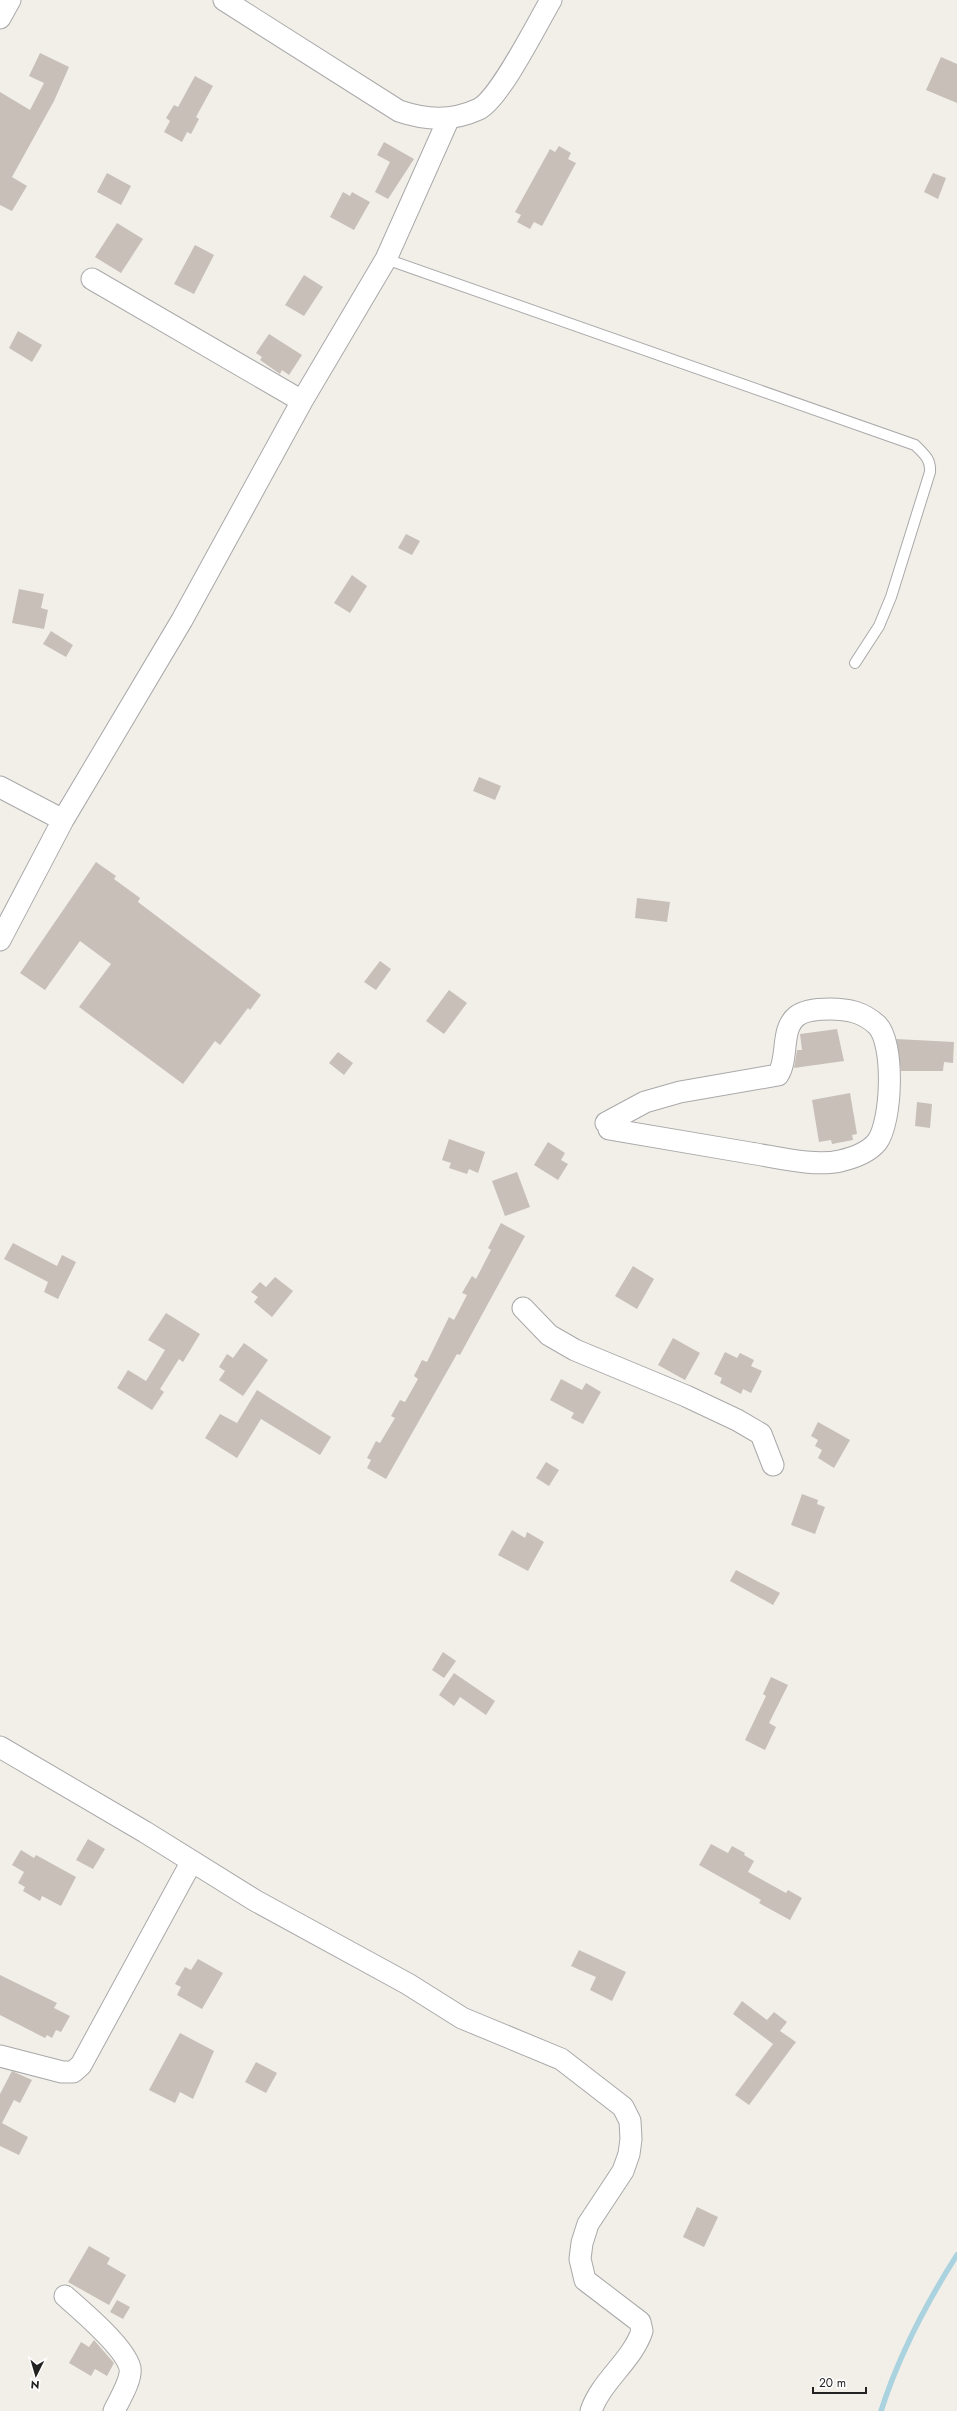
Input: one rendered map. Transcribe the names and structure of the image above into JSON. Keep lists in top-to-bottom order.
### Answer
{
  "scale_bar": "20 m",
  "north": "bottom"
}
